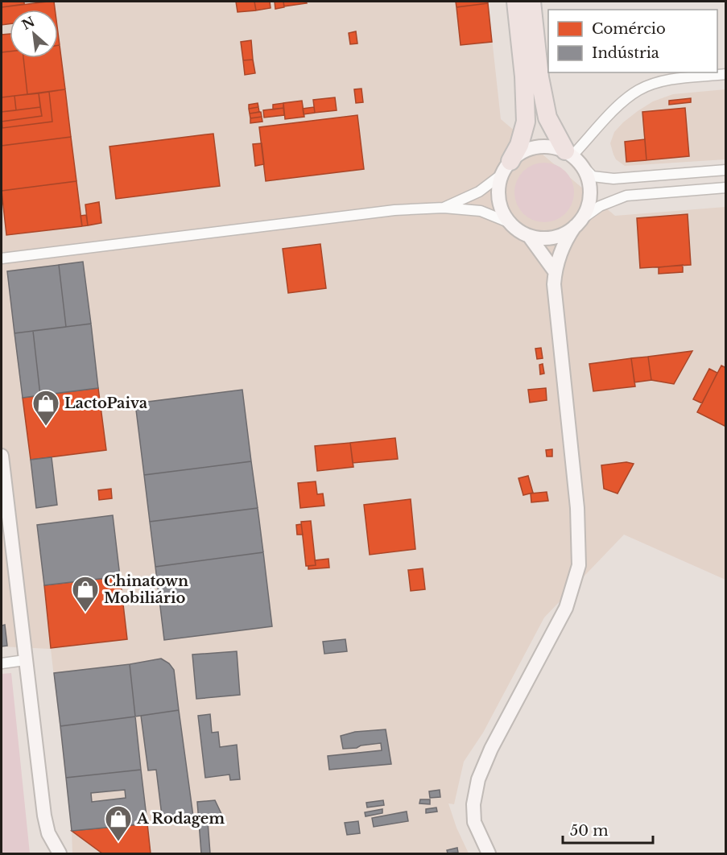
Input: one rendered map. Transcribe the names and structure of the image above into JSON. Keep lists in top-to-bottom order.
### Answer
{
  "places": {
    "shop": ["LactoPaiva", "Chinatown Mobiliário", "A Rodagem"]
  },
  "legend": ["Comércio", "Indústria"],
  "scale_bar": "50 m",
  "north": "top left"
}
